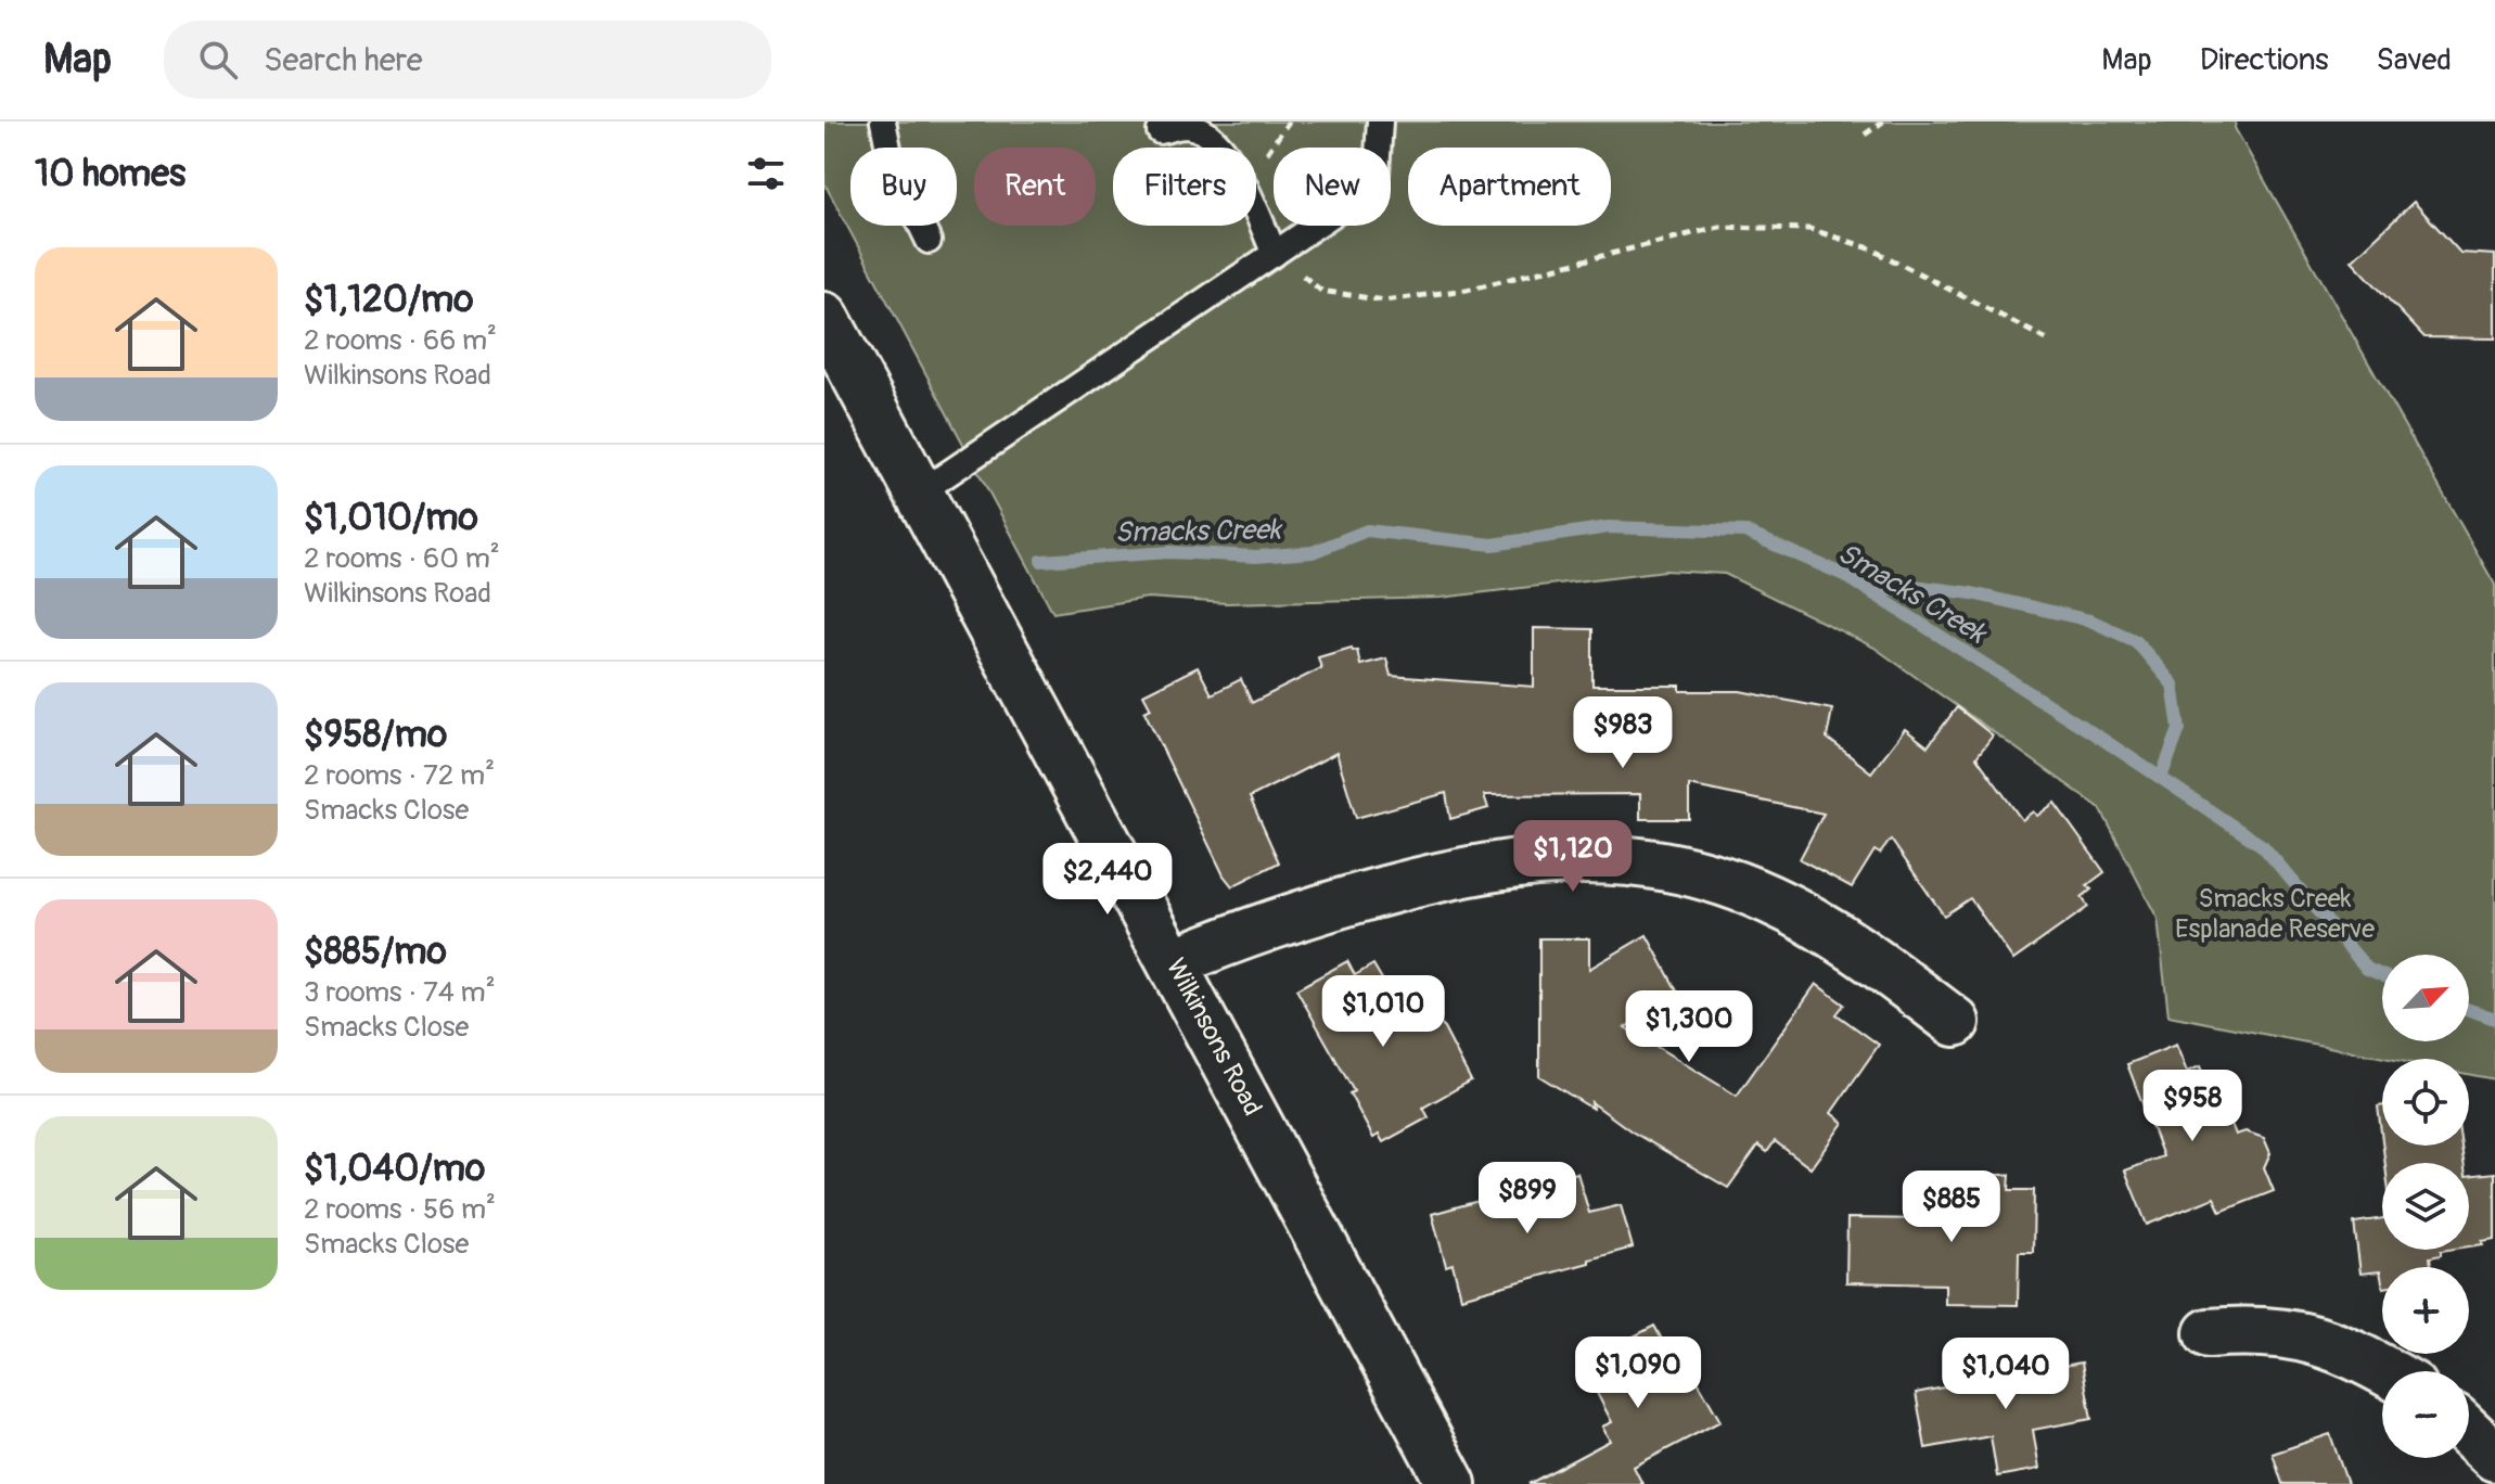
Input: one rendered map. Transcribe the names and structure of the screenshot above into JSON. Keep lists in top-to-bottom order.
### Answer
{
  "streets": {
    "street": ["Wilkinsons Road"]
  },
  "water": ["Smacks Creek"],
  "parks": ["Smacks Creek Esplanade Reserve"],
  "north": "top right",
  "page": {
    "header": "Map",
    "search": "Search here",
    "nav": ["Map", "Directions", "Saved"],
    "heading": "10 homes",
    "chip": [
      "Buy",
      "Rent",
      "Filters",
      "New",
      "Apartment"
    ],
    "list": [
      {
        "name": "$1,120/mo",
        "note": "2 rooms · 66 m² · Wilkinsons Road"
      },
      {
        "name": "$1,010/mo",
        "note": "2 rooms · 60 m² · Wilkinsons Road"
      },
      {
        "name": "$958/mo",
        "note": "2 rooms · 72 m² · Smacks Close"
      },
      {
        "name": "$885/mo",
        "note": "3 rooms · 74 m² · Smacks Close"
      },
      {
        "name": "$1,040/mo",
        "note": "2 rooms · 56 m² · Smacks Close"
      }
    ],
    "price": [
      "$983",
      "$1,120",
      "$2,440",
      "$1,010",
      "$1,300",
      "$958",
      "$899",
      "$885",
      "$1,090",
      "$1,040"
    ],
    "map_buttons": ["+", "−"]
  }
}
